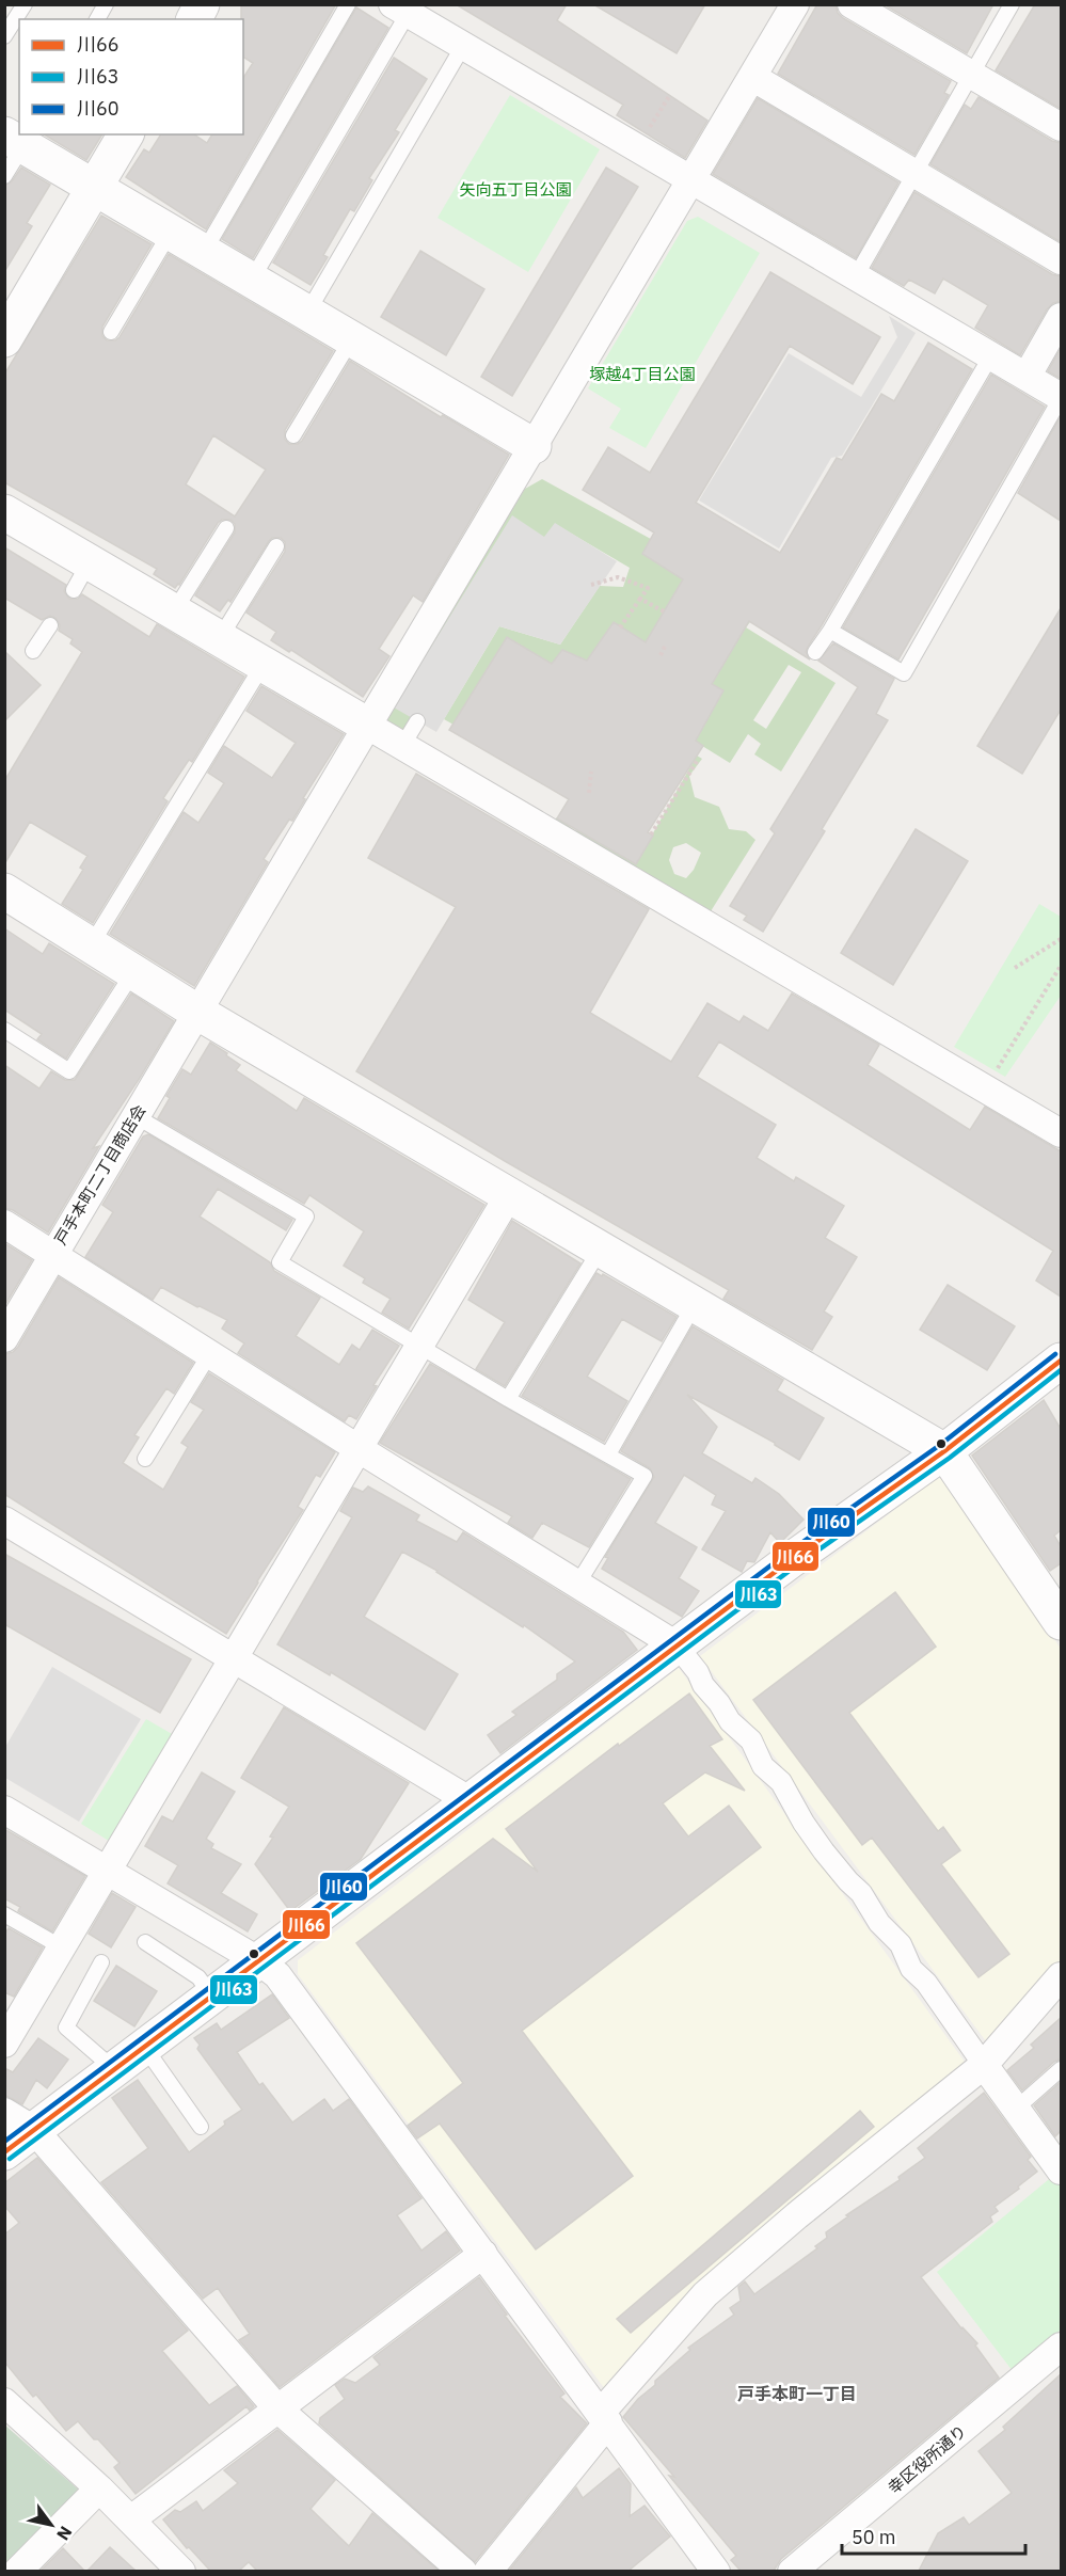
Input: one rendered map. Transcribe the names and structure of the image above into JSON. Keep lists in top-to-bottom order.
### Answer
{
  "streets": {
    "street": ["戸手本町二丁目商店会", "幸区役所通り"]
  },
  "districts": ["戸手本町一丁目"],
  "parks": ["矢向五丁目公園", "塚越4丁目公園"],
  "lines": ["transit line 川60", "transit line 川66", "transit line 川63"],
  "legend": ["川66", "川63", "川60"],
  "scale_bar": "50 m",
  "north": "bottom right"
}
